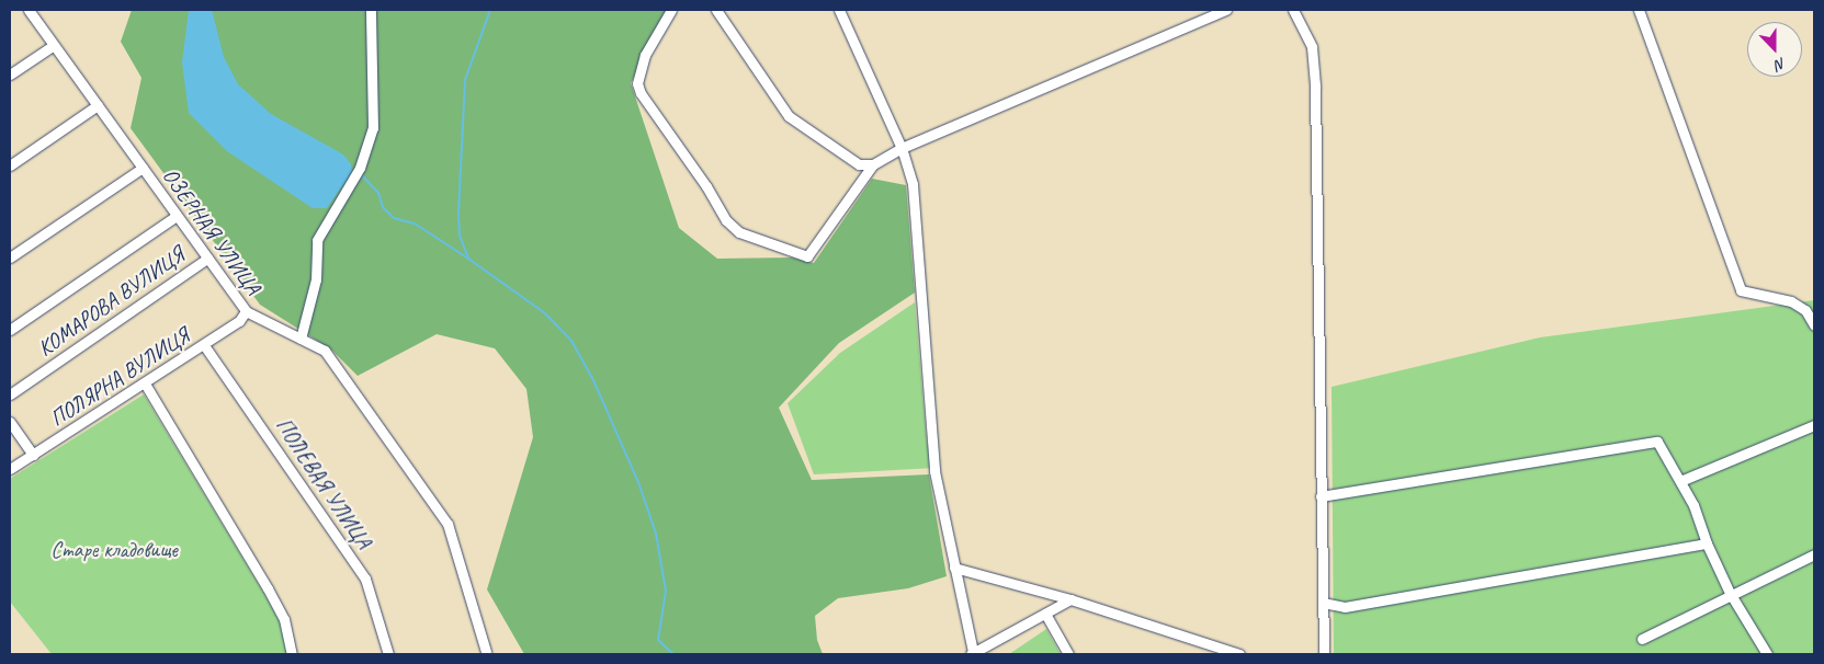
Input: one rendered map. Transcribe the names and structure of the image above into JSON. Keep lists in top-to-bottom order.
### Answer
{
  "streets": {
    "street": [
      "ОЗЕРНАЯ УЛИЦА",
      "КОМАРОВА ВУЛИЦЯ",
      "ПОЛЯРНА ВУЛИЦЯ",
      "ПОЛЕВАЯ УЛИЦА"
    ]
  },
  "crossings": [
    ["ОЗЕРНАЯ УЛИЦА", "КОМАРОВА ВУЛИЦЯ"],
    ["ОЗЕРНАЯ УЛИЦА", "ПОЛЯРНА ВУЛИЦЯ"],
    ["ПОЛЯРНА ВУЛИЦЯ", "ПОЛЕВАЯ УЛИЦА"]
  ],
  "parks": ["Старе кладовище"],
  "north": "bottom"
}
